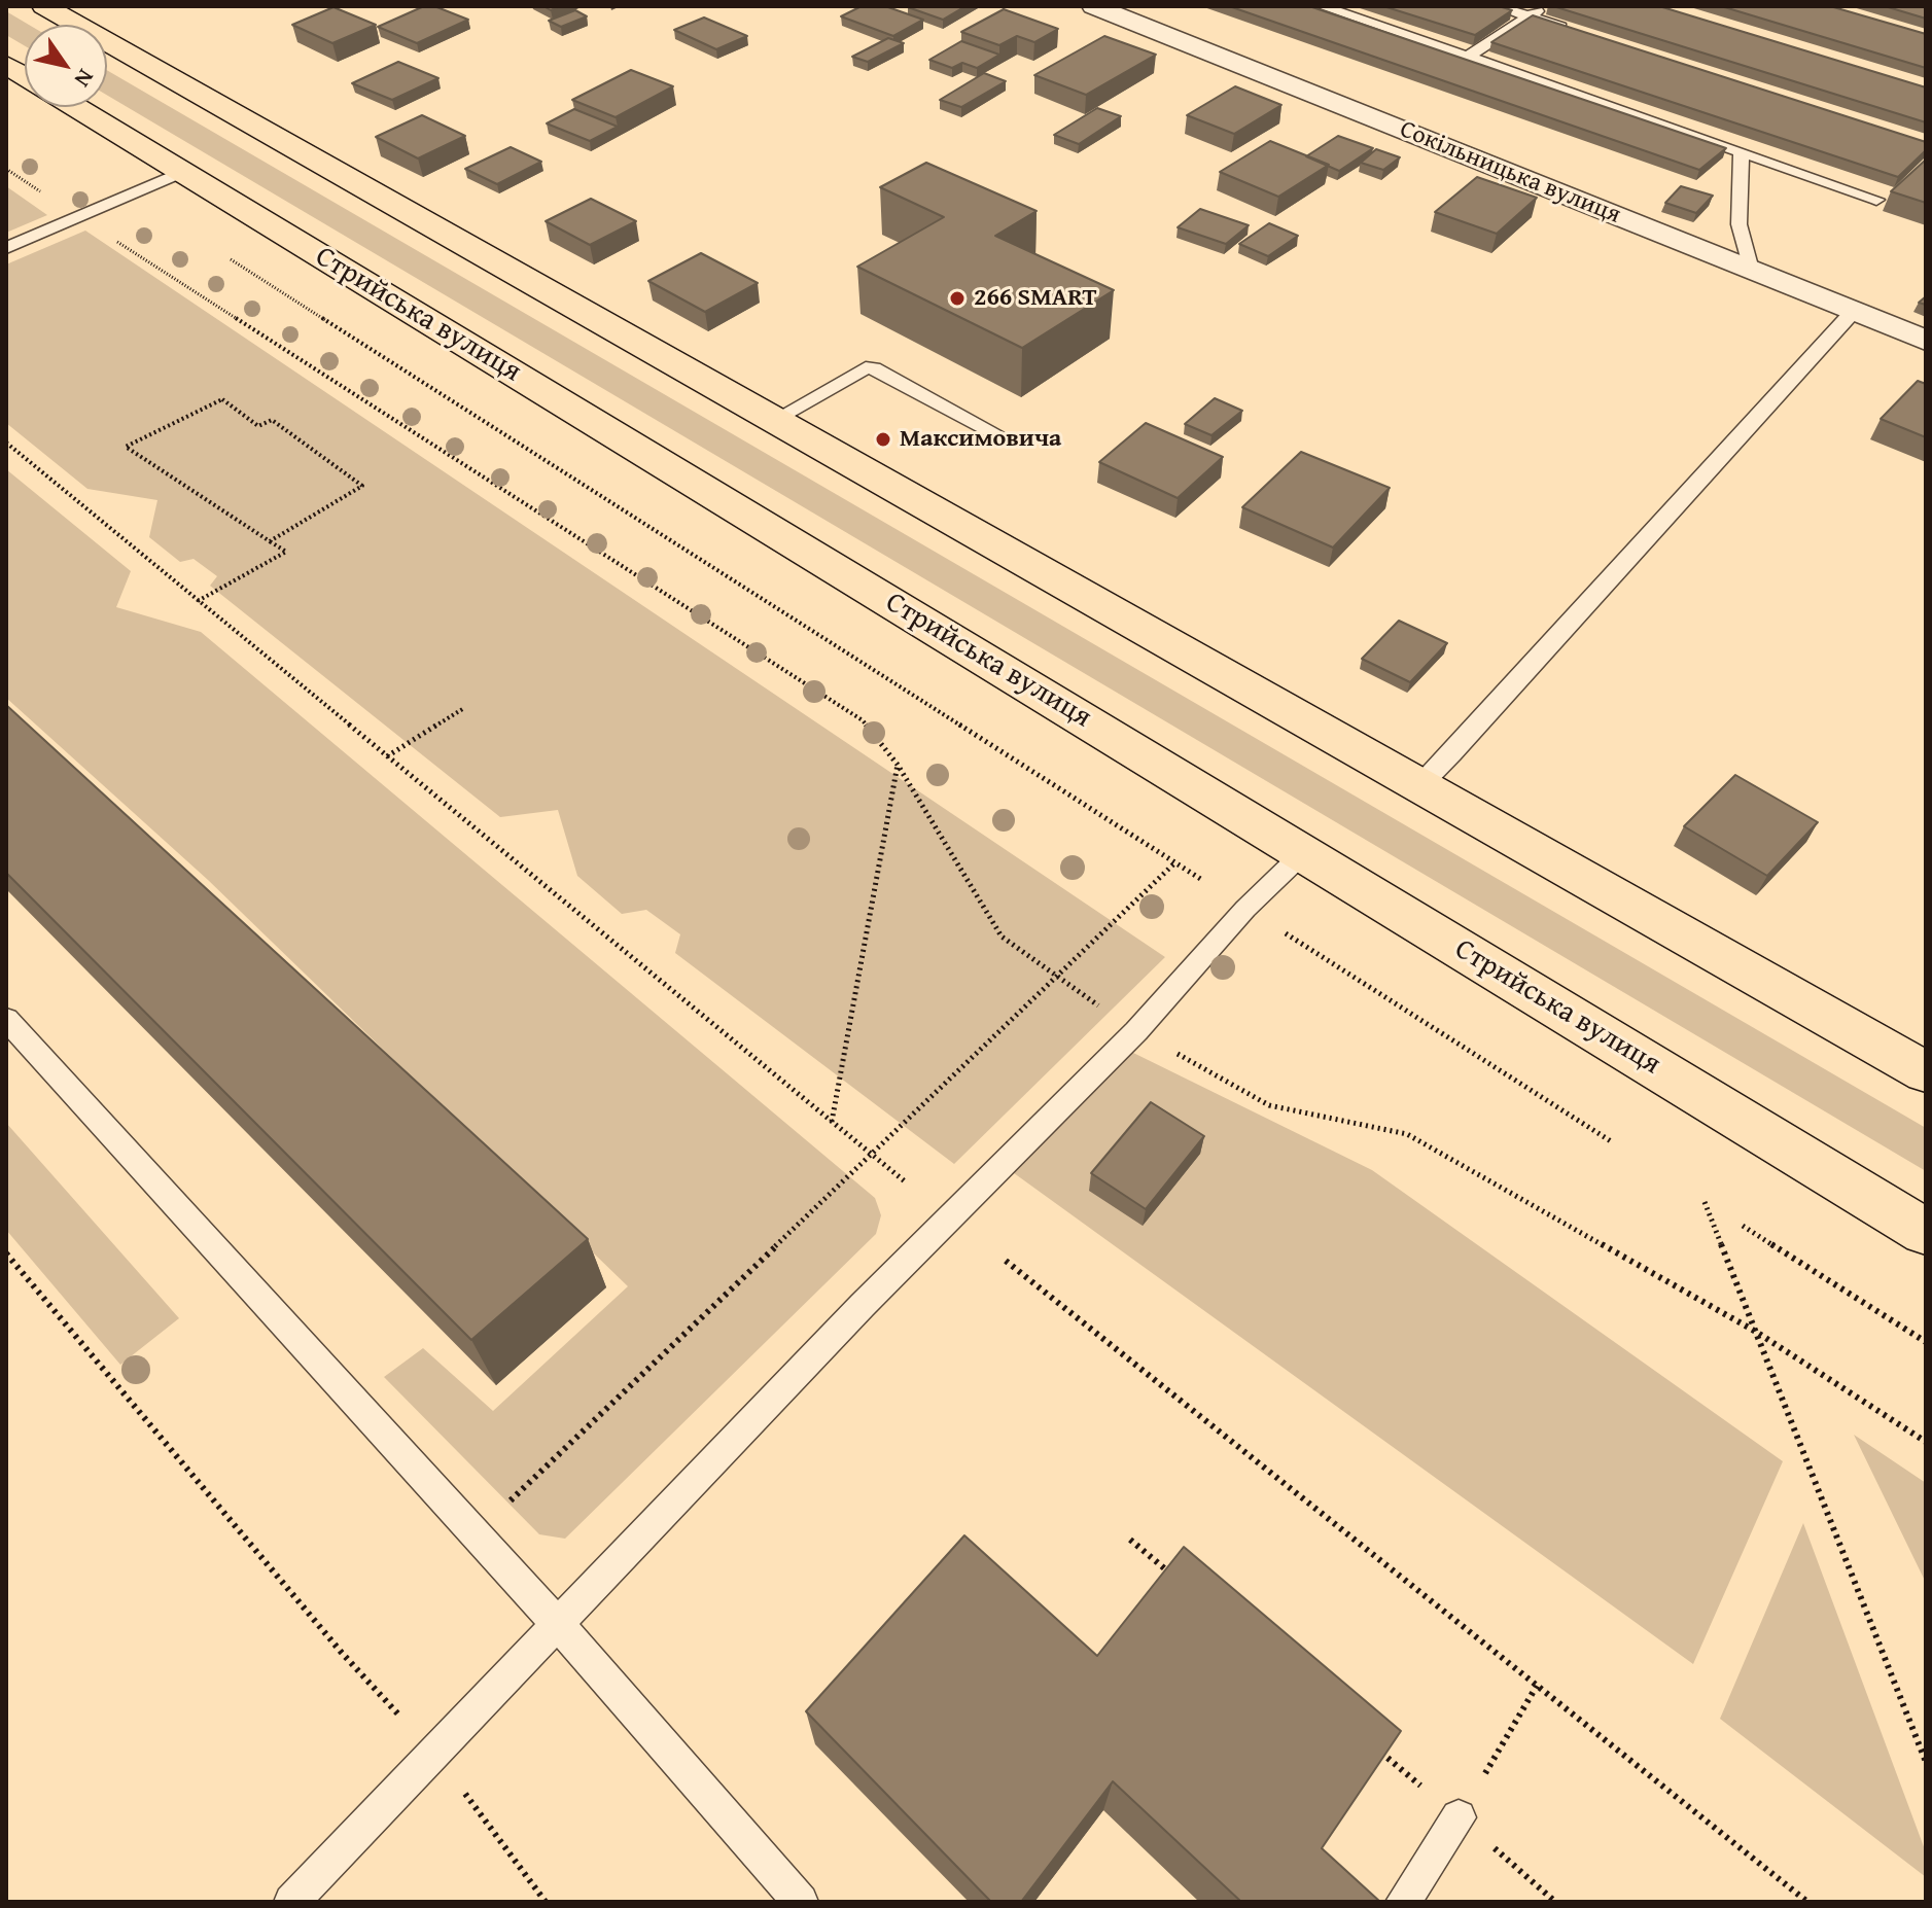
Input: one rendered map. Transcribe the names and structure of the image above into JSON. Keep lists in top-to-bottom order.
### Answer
{
  "streets": {
    "main road": ["Стрийська вулиця"],
    "street": ["Сокільницька вулиця"]
  },
  "places": ["266 SMART", "Максимовича"],
  "north": "bottom right"
}
